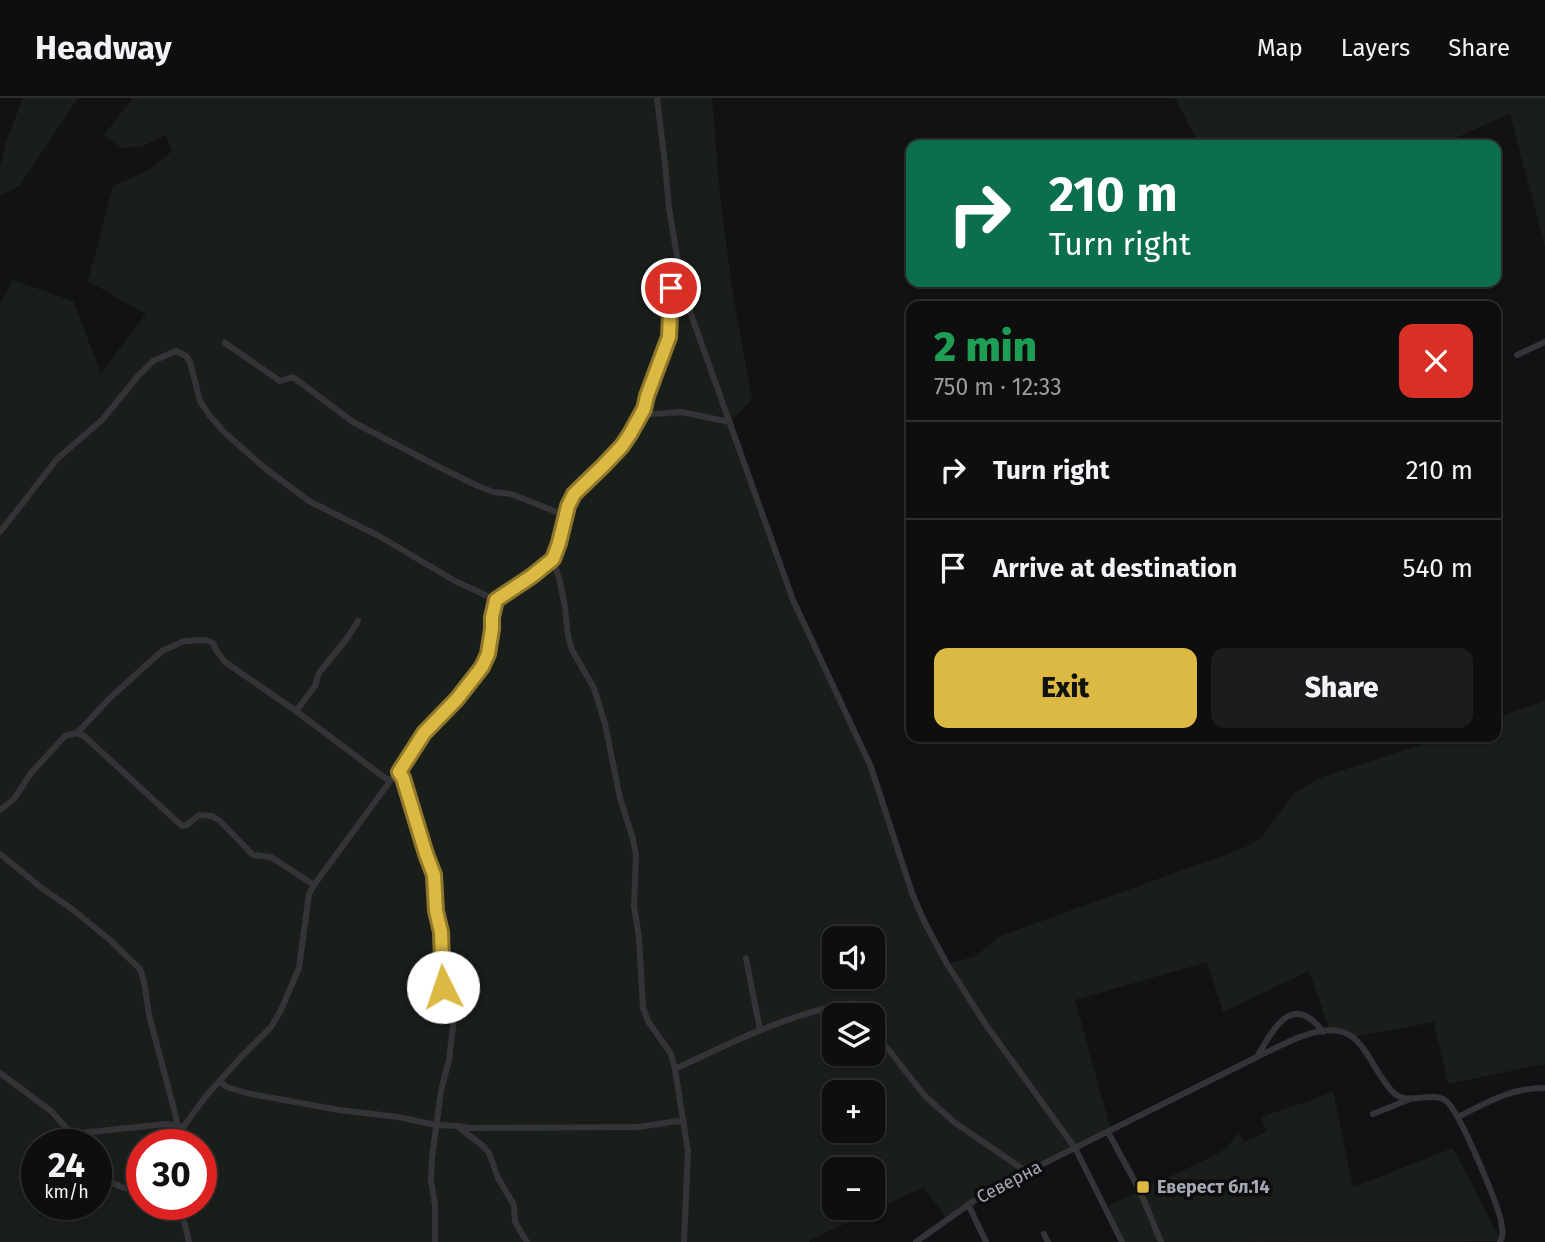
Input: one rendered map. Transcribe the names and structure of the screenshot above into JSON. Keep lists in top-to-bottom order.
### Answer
{
  "streets": {
    "street": ["Северна"]
  },
  "places": {
    "transit": ["Еверест бл.14"]
  },
  "page": {
    "header": "Headway",
    "nav": ["Map", "Layers", "Share"],
    "turn": ["210 m", "Turn right"],
    "heading": ["2 min", "750 m · 12:33"],
    "list": [
      {
        "name": "Turn right",
        "value": "210 m"
      },
      {
        "name": "Arrive at destination",
        "value": "540 m"
      }
    ],
    "buttons": ["Exit", "Share"],
    "map_buttons": ["+", "−"],
    "speed": "24 km/h",
    "limit": "30"
  }
}
